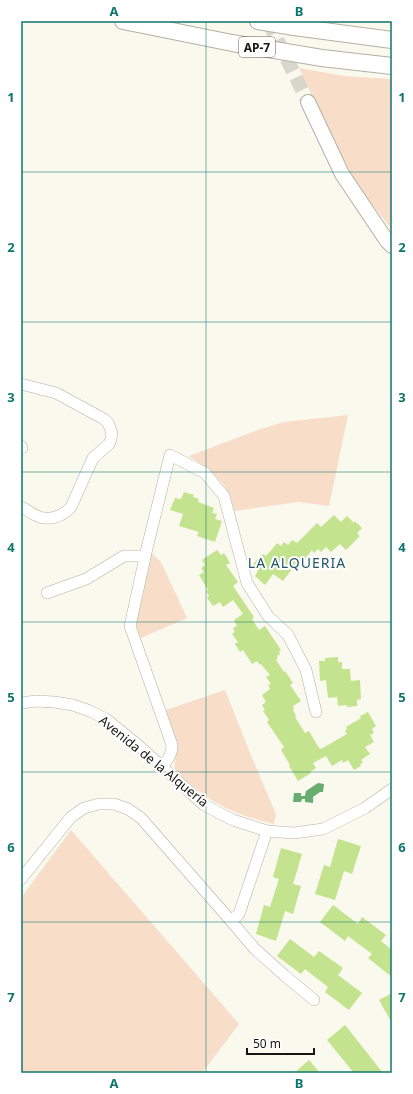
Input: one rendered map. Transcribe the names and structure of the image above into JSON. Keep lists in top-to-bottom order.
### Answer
{
  "streets": {
    "highway": ["AP-7"],
    "street": ["Avenida de la Alquería"]
  },
  "districts": ["LA ALQUERIA"],
  "scale_bar": "50 m",
  "grid": {
    "columns": ["A", "B"],
    "rows": [
      "1",
      "2",
      "3",
      "4",
      "5",
      "6",
      "7"
    ]
  }
}
